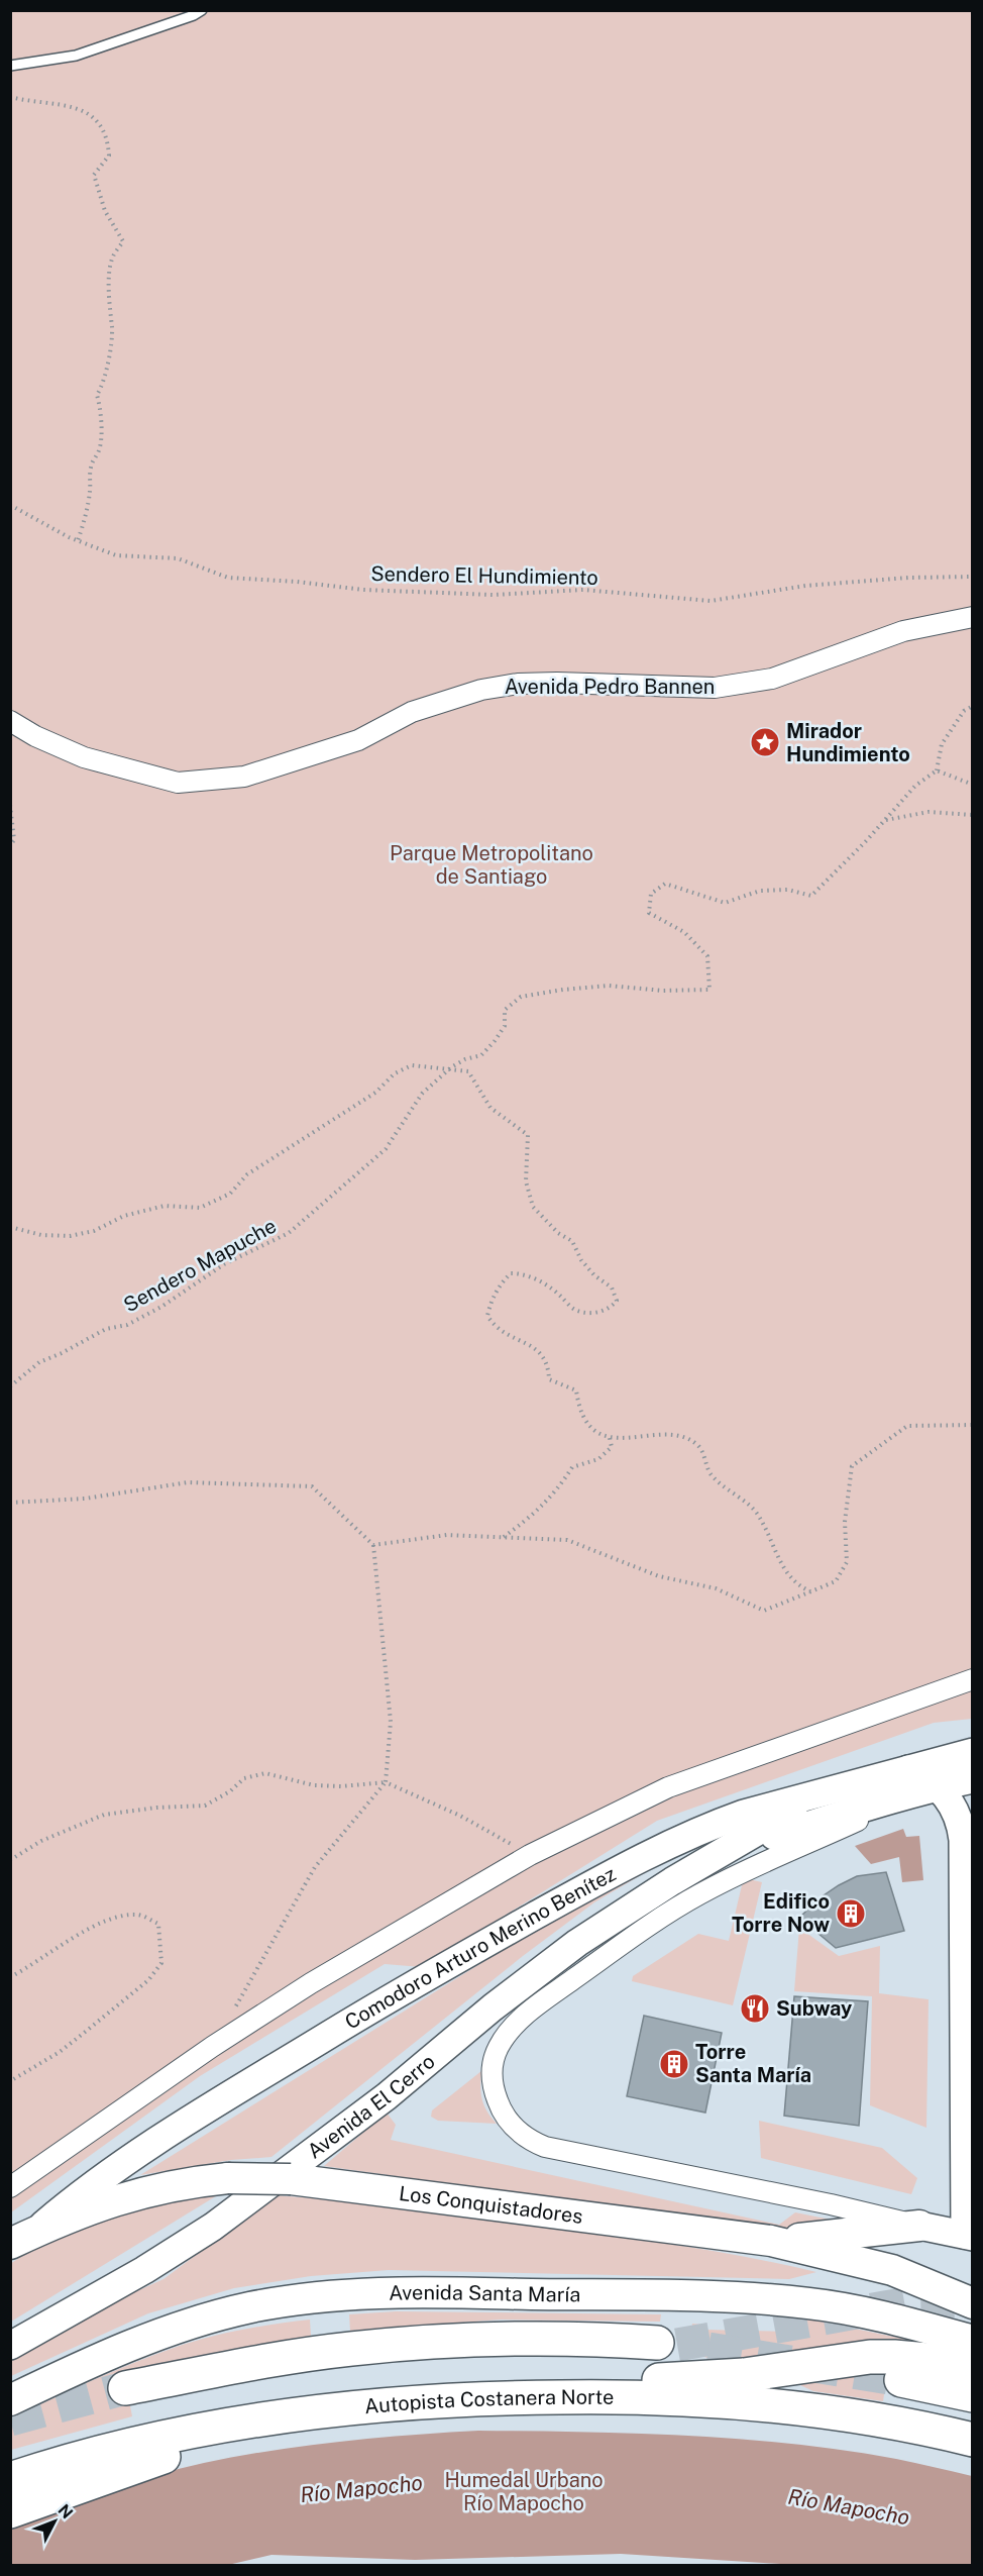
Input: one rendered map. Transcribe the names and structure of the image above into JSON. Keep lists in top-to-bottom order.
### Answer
{
  "streets": {
    "highway": ["Autopista Costanera Norte"],
    "main road": ["Los Conquistadores", "Avenida Santa María"],
    "street": ["Avenida Pedro Bannen", "Comodoro Arturo Merino Benítez", "Avenida El Cerro"],
    "path": ["Sendero El Hundimiento", "Sendero Mapuche"]
  },
  "crossings": [
    ["Comodoro Arturo Merino Benítez", "Avenida El Cerro"],
    ["Comodoro Arturo Merino Benítez", "Los Conquistadores"]
  ],
  "water": ["Río Mapocho"],
  "parks": ["Parque Metropolitano de Santiago", "Humedal Urbano Río Mapocho"],
  "places": {
    "place": ["Mirador Hundimiento"],
    "building": ["Edifico Torre Now", "Torre Santa María"],
    "restaurant": ["Subway"]
  },
  "north": "top right"
}
